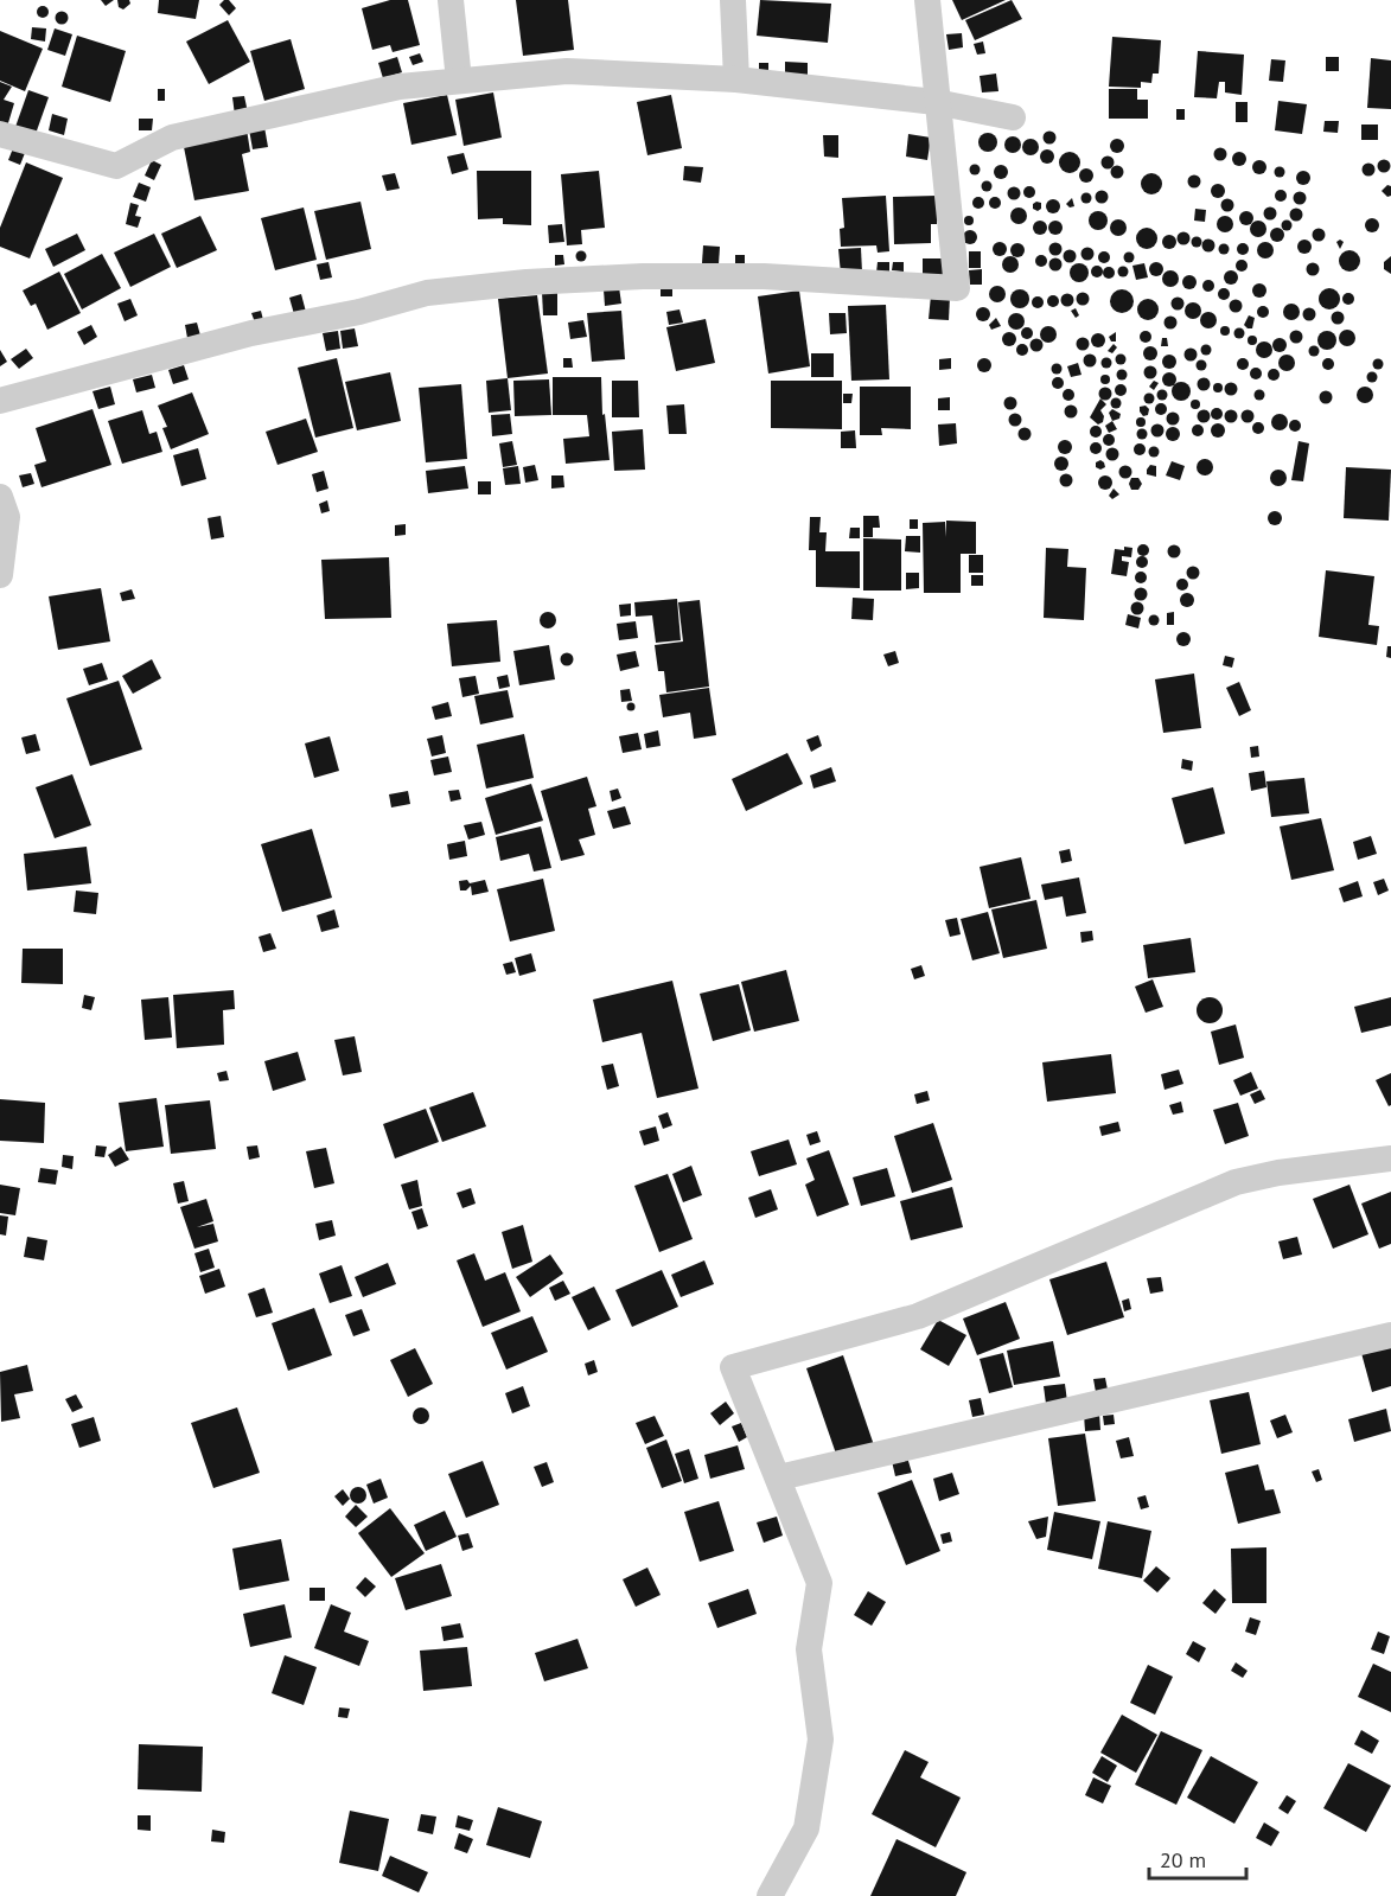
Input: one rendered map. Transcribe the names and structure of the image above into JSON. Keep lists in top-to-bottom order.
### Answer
{
  "scale_bar": "20 m"
}
